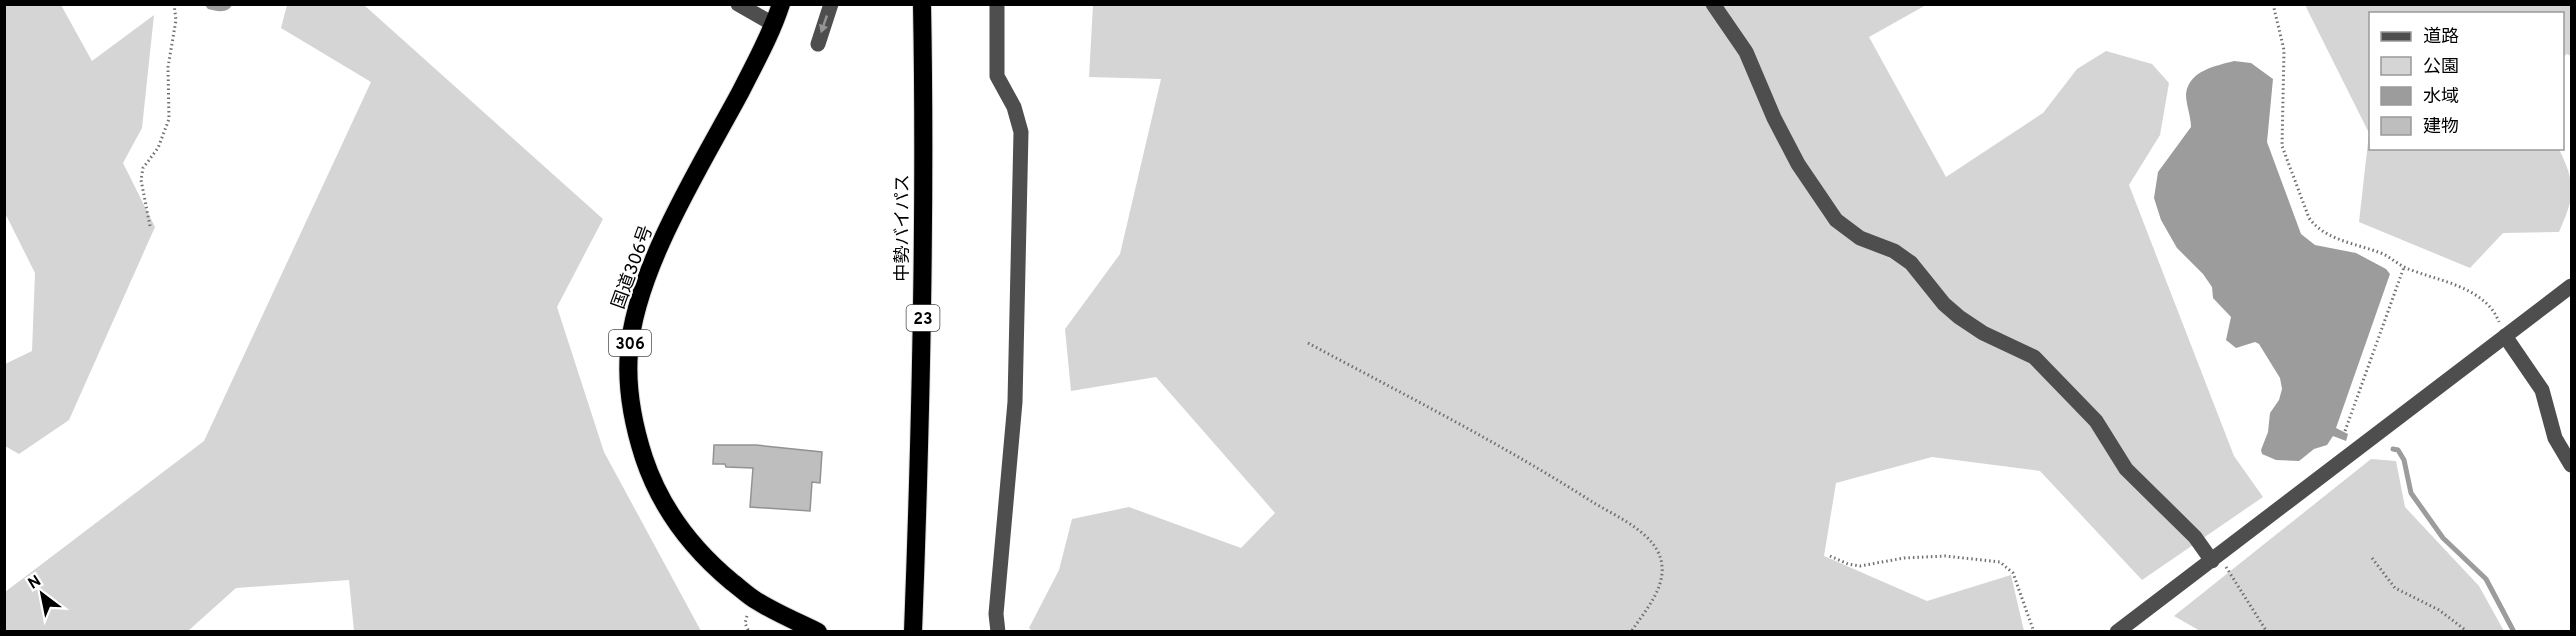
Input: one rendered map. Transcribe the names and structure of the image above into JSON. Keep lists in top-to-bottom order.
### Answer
{
  "streets": {
    "highway": [
      "中勢バイパス",
      "国道306号",
      "23",
      "306"
    ]
  },
  "legend": [
    "道路",
    "公園",
    "水域",
    "建物"
  ],
  "north": "top left"
}
